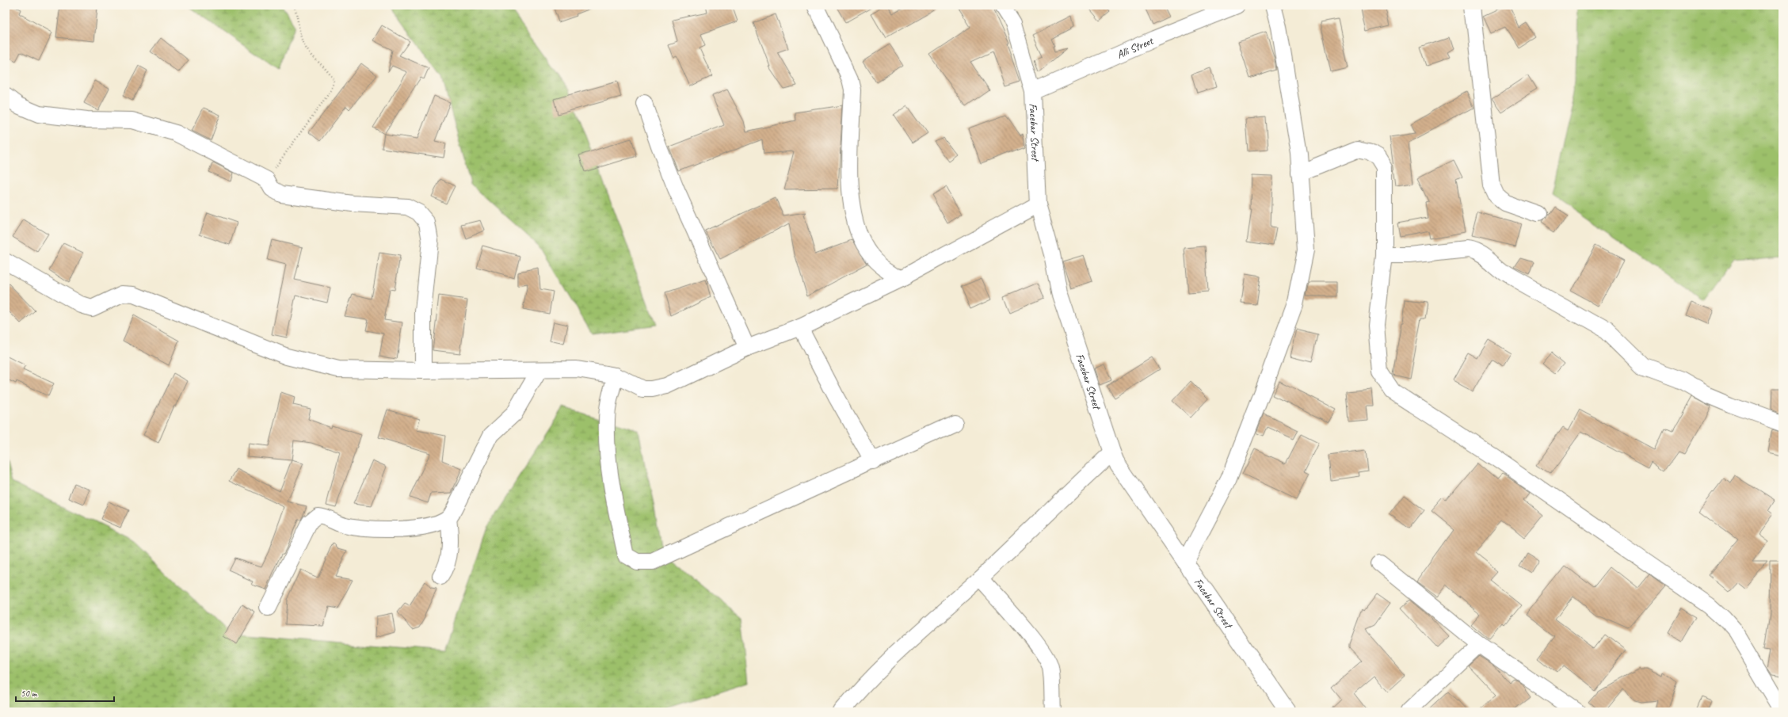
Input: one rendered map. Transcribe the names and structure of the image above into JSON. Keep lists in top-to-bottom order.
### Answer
{
  "streets": {
    "street": ["Alli Street", "Facebar Street"]
  },
  "crossings": [
    ["Alli Street", "Facebar Street"]
  ],
  "scale_bar": "50 m"
}
